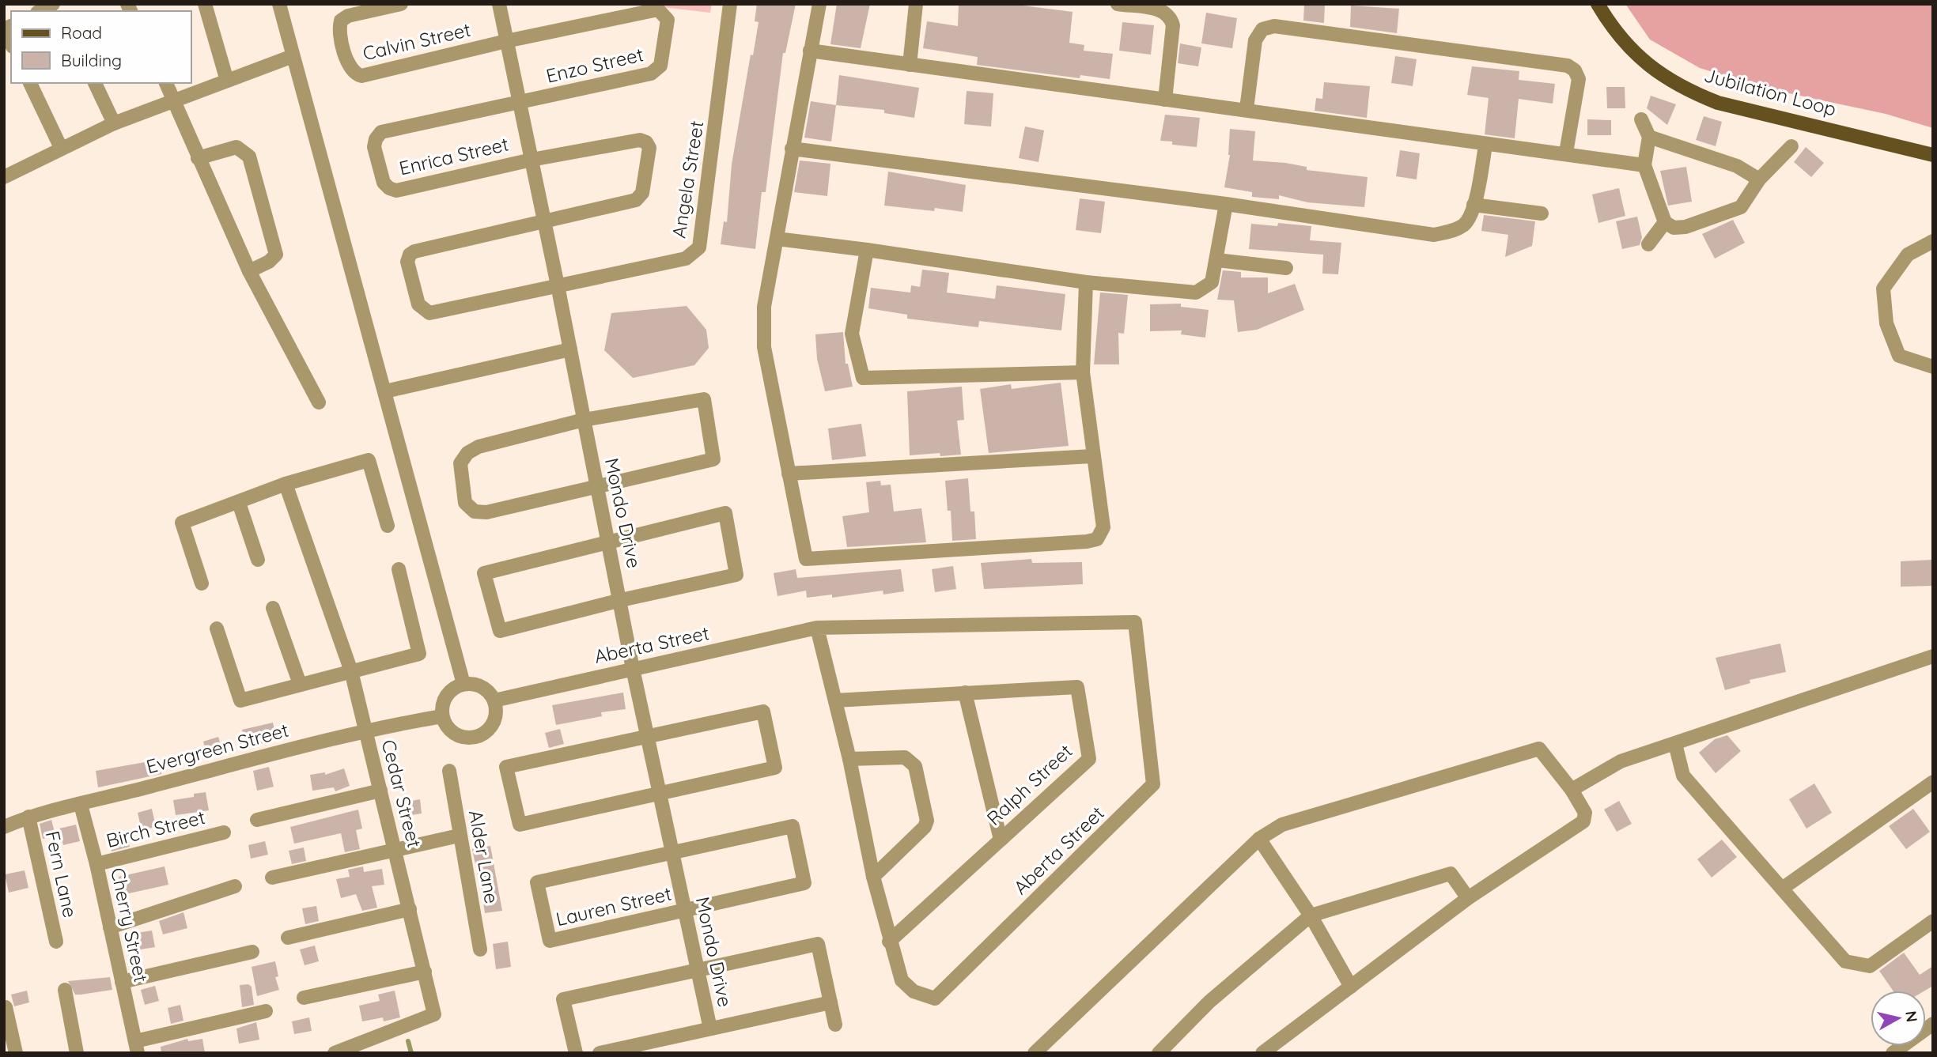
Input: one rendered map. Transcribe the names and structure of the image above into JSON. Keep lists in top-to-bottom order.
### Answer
{
  "streets": {
    "main road": ["Jubilation Loop"],
    "street": [
      "Calvin Street",
      "Enzo Street",
      "Enrica Street",
      "Angela Street",
      "Mondo Drive",
      "Aberta Street",
      "Evergreen Street",
      "Ralph Street",
      "Cedar Street",
      "Birch Street",
      "Alder Lane",
      "Fern Lane",
      "Lauren Street",
      "Cherry Street"
    ]
  },
  "crossings": [
    ["Calvin Street", "Enzo Street"],
    ["Calvin Street", "Mondo Drive"],
    ["Enzo Street", "Enrica Street"],
    ["Enzo Street", "Mondo Drive"],
    ["Enrica Street", "Angela Street"],
    ["Enrica Street", "Mondo Drive"],
    ["Angela Street", "Mondo Drive"],
    ["Mondo Drive", "Aberta Street"],
    ["Mondo Drive", "Lauren Street"],
    ["Aberta Street", "Evergreen Street"],
    ["Aberta Street", "Ralph Street"],
    ["Evergreen Street", "Cedar Street"],
    ["Evergreen Street", "Fern Lane"],
    ["Evergreen Street", "Cherry Street"],
    ["Birch Street", "Cherry Street"]
  ],
  "legend": ["Road", "Building"],
  "north": "right"
}
